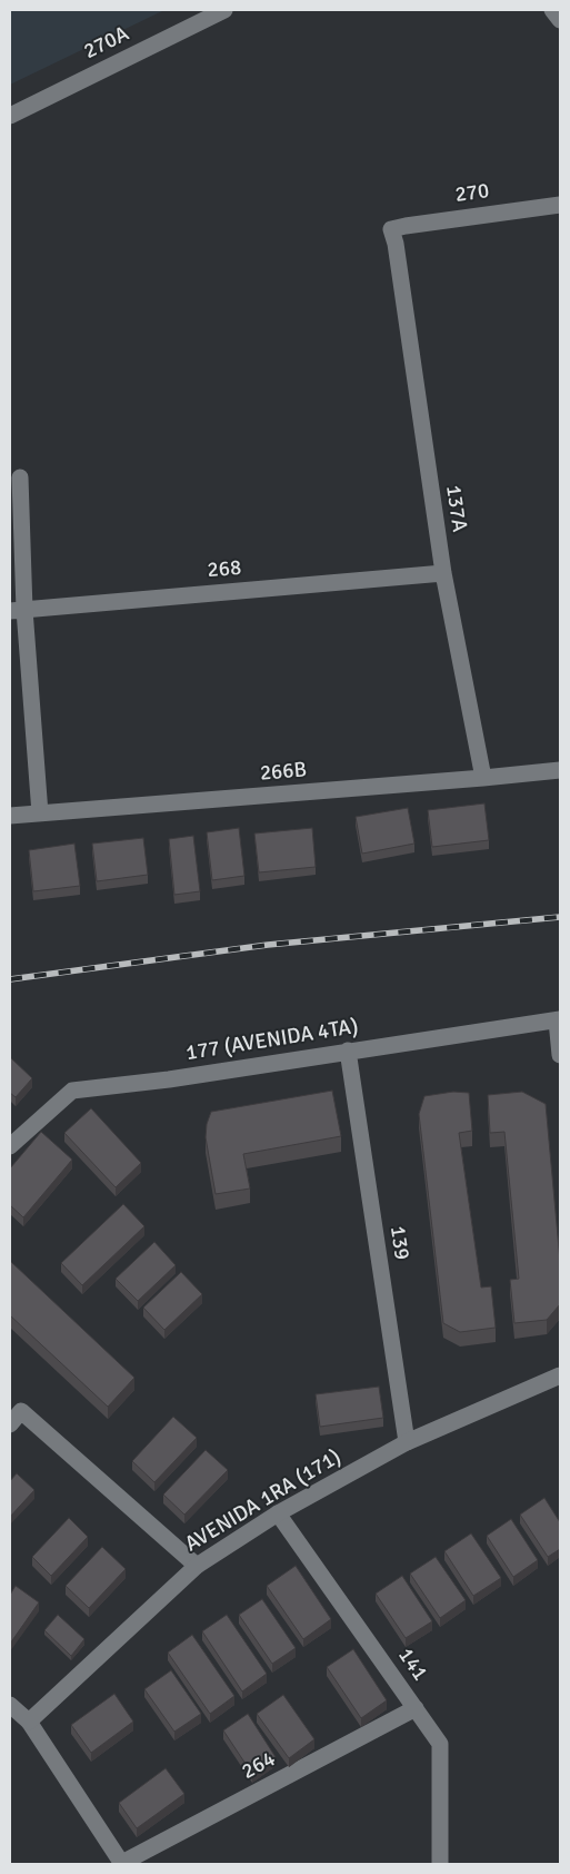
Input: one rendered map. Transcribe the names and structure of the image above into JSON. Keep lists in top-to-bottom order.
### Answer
{
  "streets": {
    "street": [
      "270A",
      "270",
      "137A",
      "268",
      "266B",
      "177 (AVENIDA 4TA)",
      "139",
      "AVENIDA 1RA (171)",
      "141",
      "264"
    ]
  },
  "crossings": [
    ["270", "137A"],
    ["137A", "268"],
    ["137A", "266B"],
    ["177 (AVENIDA 4TA)", "139"],
    ["139", "AVENIDA 1RA (171)"],
    ["AVENIDA 1RA (171)", "141"],
    ["141", "264"]
  ]
}
